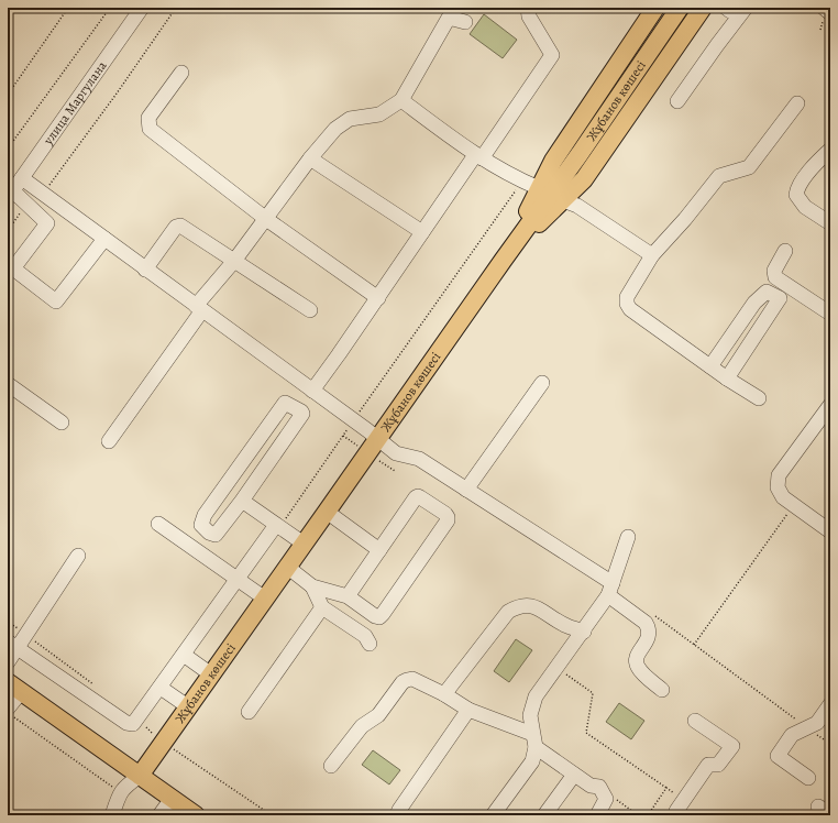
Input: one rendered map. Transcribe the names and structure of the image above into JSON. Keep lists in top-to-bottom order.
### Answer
{
  "streets": {
    "main road": ["Жұбанов көшесі"],
    "street": ["улица Маргулана"]
  }
}
